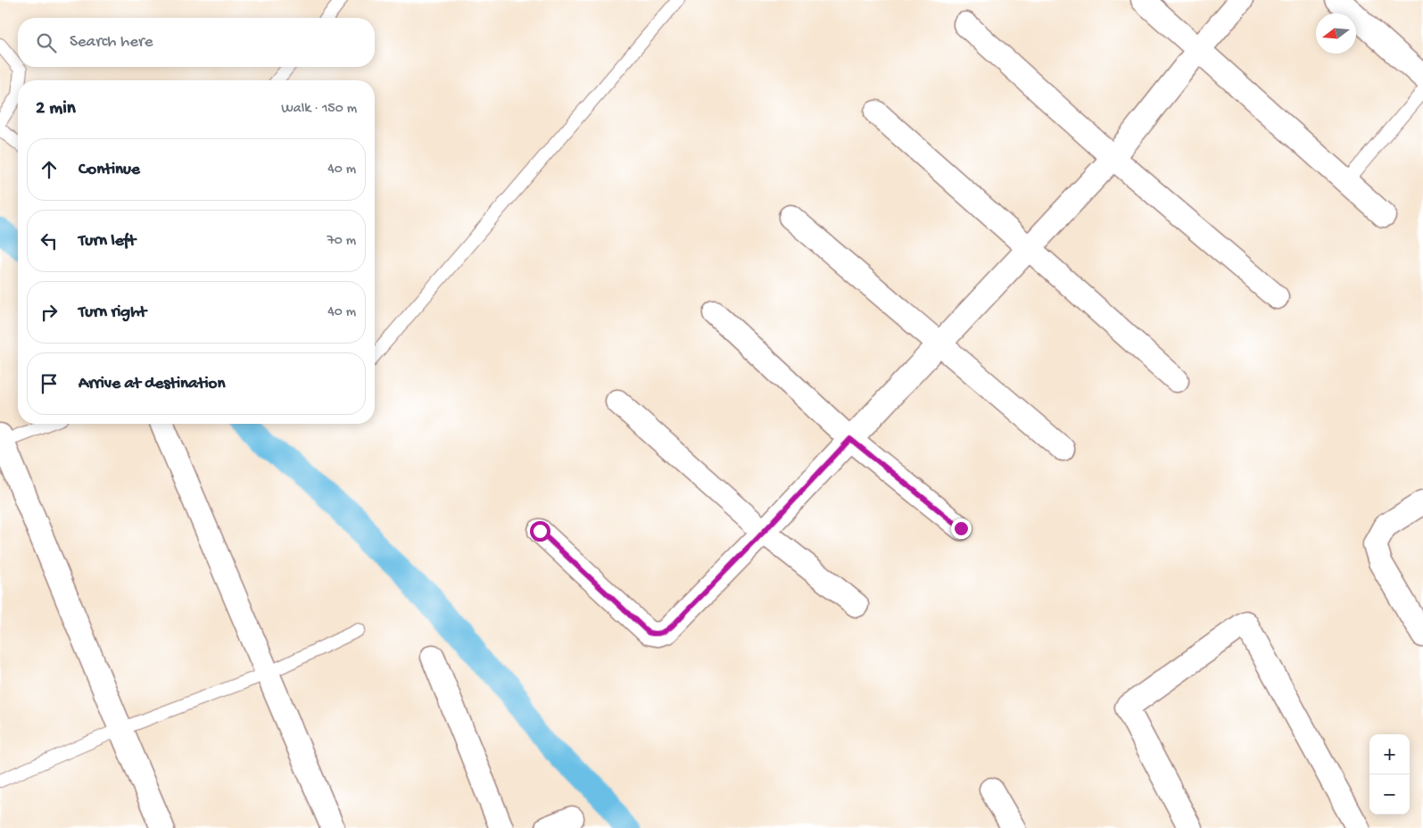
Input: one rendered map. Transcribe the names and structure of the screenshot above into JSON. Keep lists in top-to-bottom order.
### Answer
{
  "north": "left",
  "page": {
    "search": "Search here",
    "heading": ["2 min", "Walk · 150 m"],
    "list": [
      ["Continue", "40 m"],
      ["Turn left", "70 m"],
      ["Turn right", "40 m"],
      "Arrive at destination"
    ],
    "map_buttons": ["+", "−"]
  }
}
